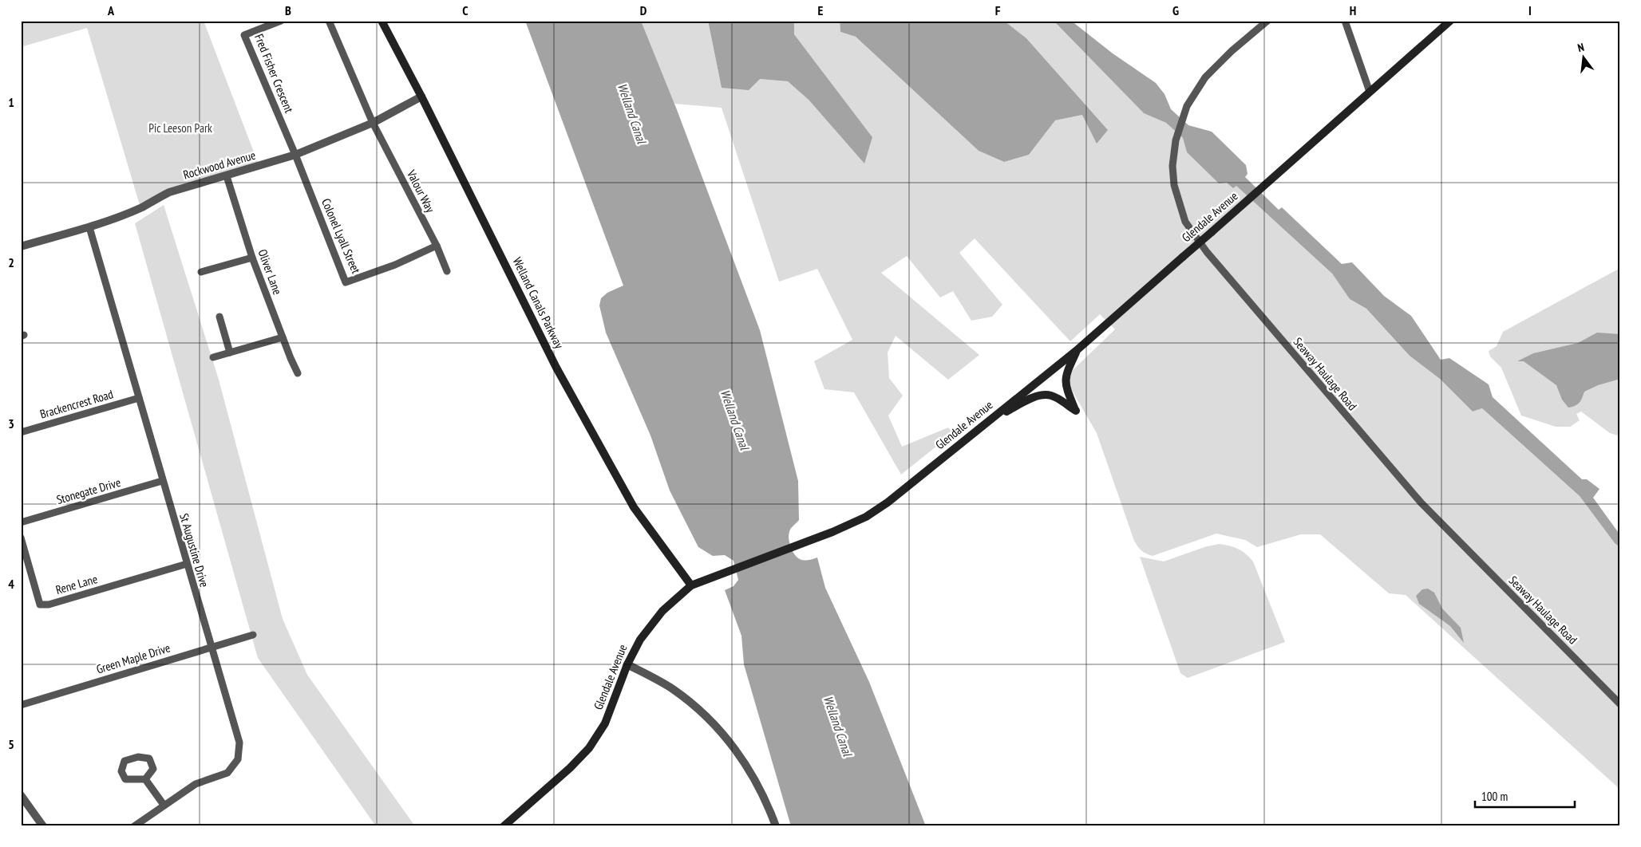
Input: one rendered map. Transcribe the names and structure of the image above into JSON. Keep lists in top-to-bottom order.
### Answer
{
  "streets": {
    "main road": ["Glendale Avenue", "Welland Canals Parkway"],
    "street": [
      "Fred Fisher Crescent",
      "Rockwood Avenue",
      "Valour Way",
      "Colonel Lyall Street",
      "Oliver Lane",
      "Seaway Haulage Road",
      "Brackencrest Road",
      "Stonegate Drive",
      "St Augustine Drive",
      "Rene Lane",
      "Green Maple Drive"
    ]
  },
  "crossings": [
    ["Fred Fisher Crescent", "Rockwood Avenue"],
    ["Fred Fisher Crescent", "Colonel Lyall Street"],
    ["Rockwood Avenue", "Valour Way"],
    ["Rockwood Avenue", "Colonel Lyall Street"],
    ["Rockwood Avenue", "Oliver Lane"],
    ["Rockwood Avenue", "Welland Canals Parkway"],
    ["Rockwood Avenue", "St Augustine Drive"],
    ["Valour Way", "Colonel Lyall Street"],
    ["Glendale Avenue", "Welland Canals Parkway"],
    ["Brackencrest Road", "St Augustine Drive"],
    ["Stonegate Drive", "St Augustine Drive"],
    ["St Augustine Drive", "Rene Lane"],
    ["St Augustine Drive", "Green Maple Drive"]
  ],
  "water": ["Welland Canal"],
  "parks": ["Pic Leeson Park"],
  "scale_bar": "100 m",
  "north": "top",
  "grid": {
    "columns": [
      "A",
      "B",
      "C",
      "D",
      "E",
      "F",
      "G",
      "H",
      "I"
    ],
    "rows": [
      "1",
      "2",
      "3",
      "4",
      "5"
    ]
  }
}
